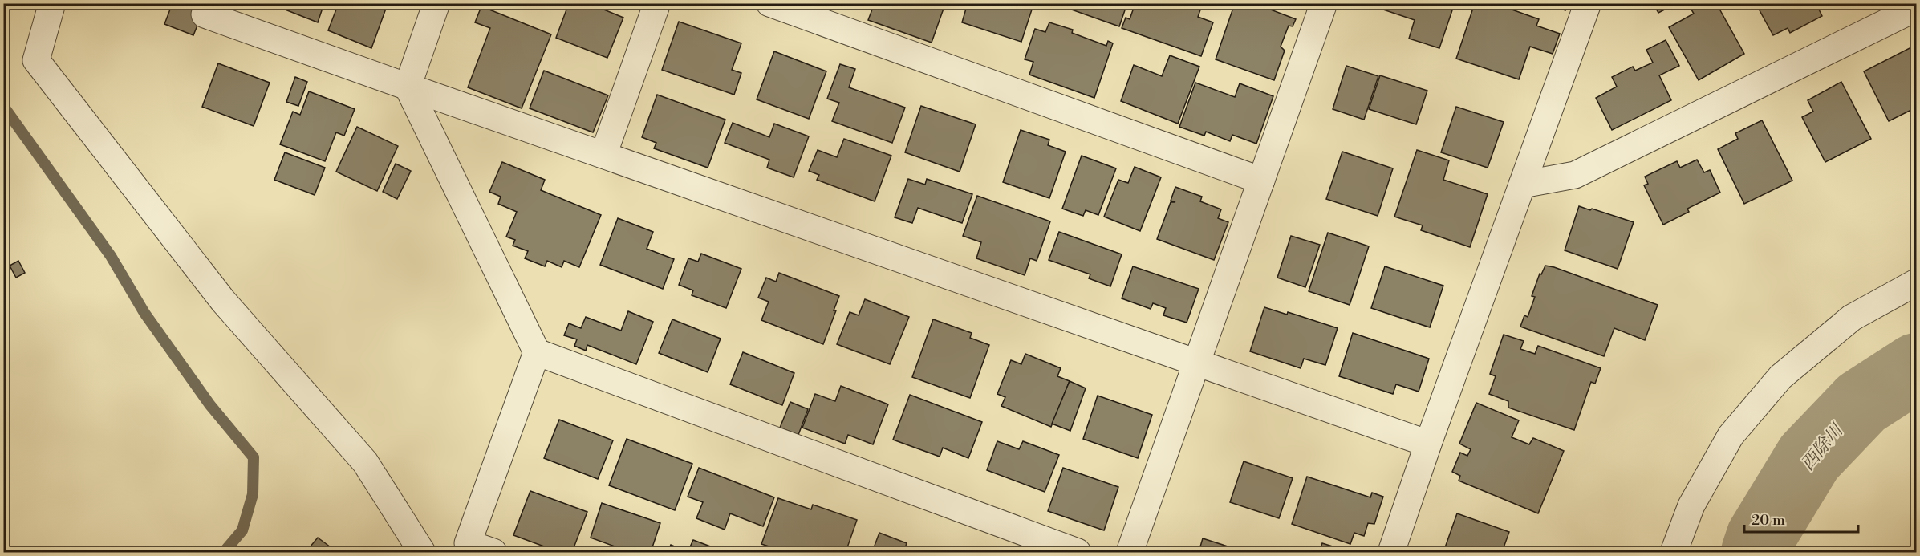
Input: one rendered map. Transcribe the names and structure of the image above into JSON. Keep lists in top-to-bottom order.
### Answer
{
  "water": ["西除川"],
  "scale_bar": "20 m"
}
